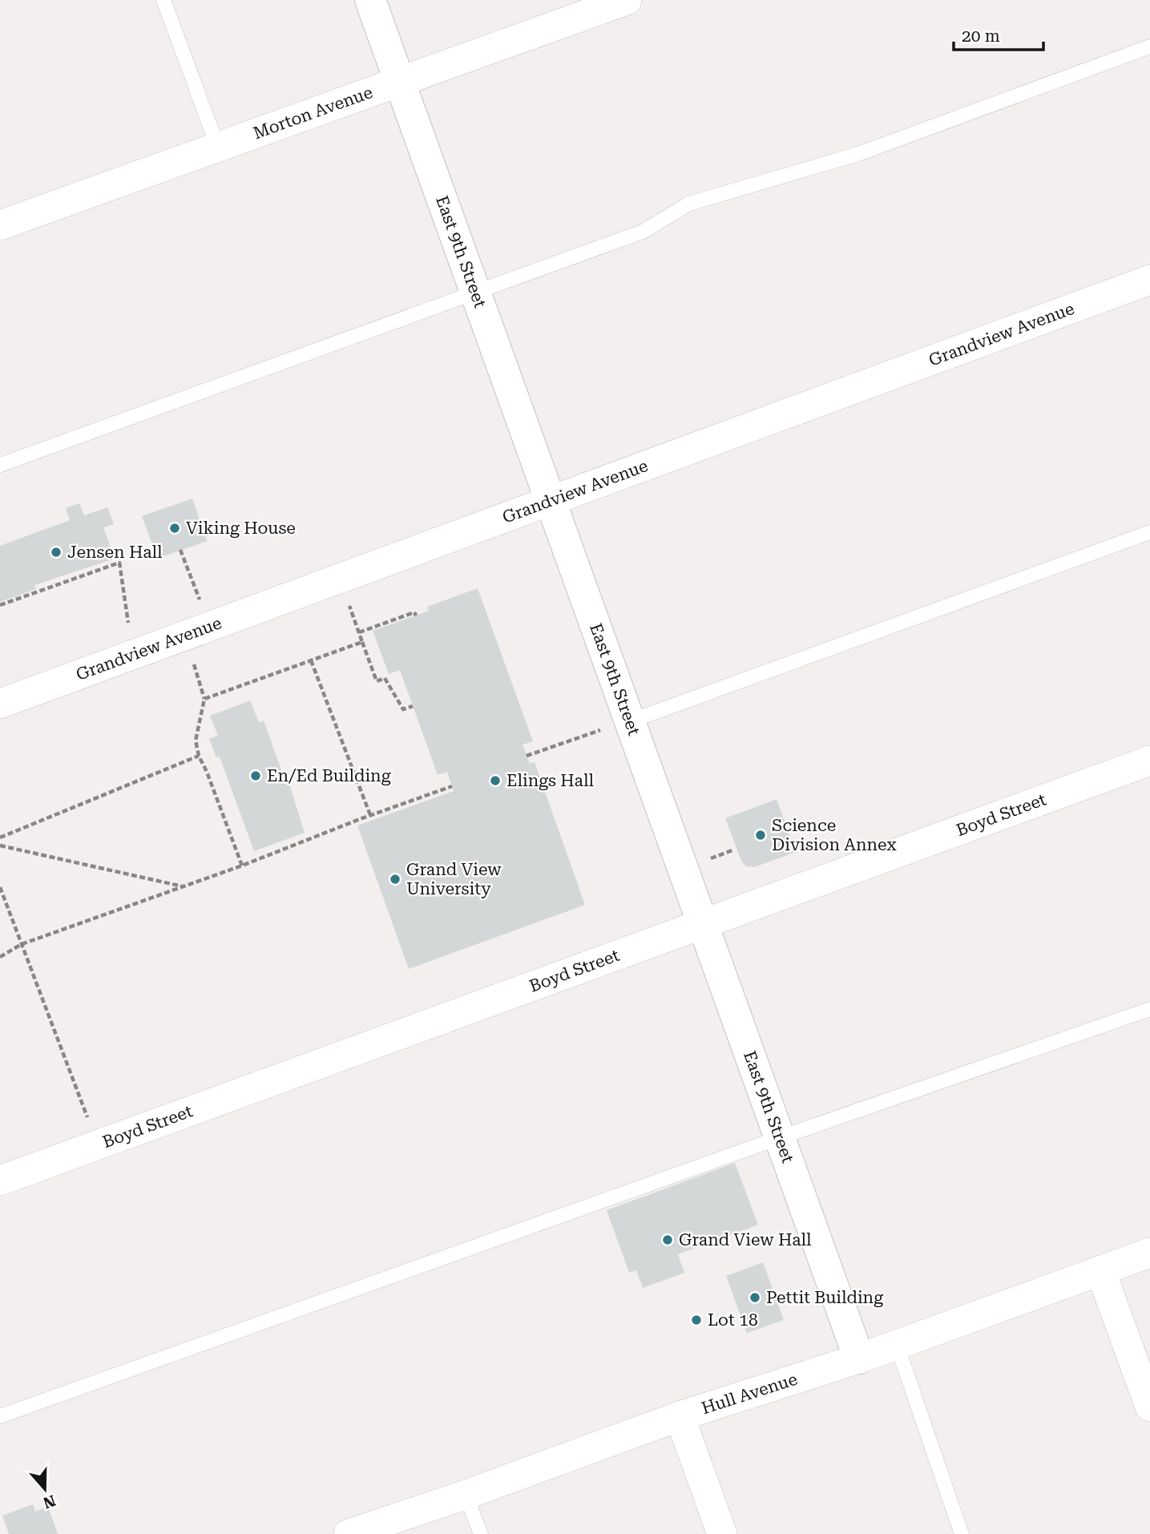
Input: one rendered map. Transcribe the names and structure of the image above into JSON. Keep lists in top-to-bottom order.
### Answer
{
  "streets": {
    "street": [
      "Morton Avenue",
      "East 9th Street",
      "Grandview Avenue",
      "Boyd Street",
      "Hull Avenue"
    ]
  },
  "crossings": [
    ["Morton Avenue", "East 9th Street"],
    ["East 9th Street", "Grandview Avenue"],
    ["East 9th Street", "Boyd Street"],
    ["East 9th Street", "Hull Avenue"]
  ],
  "places": [
    "Viking House",
    "Jensen Hall",
    "En/Ed Building",
    "Elings Hall",
    "Science Division Annex",
    "Grand View University",
    "Grand View Hall",
    "Pettit Building",
    "Lot 18"
  ],
  "scale_bar": "20 m",
  "north": "bottom"
}
